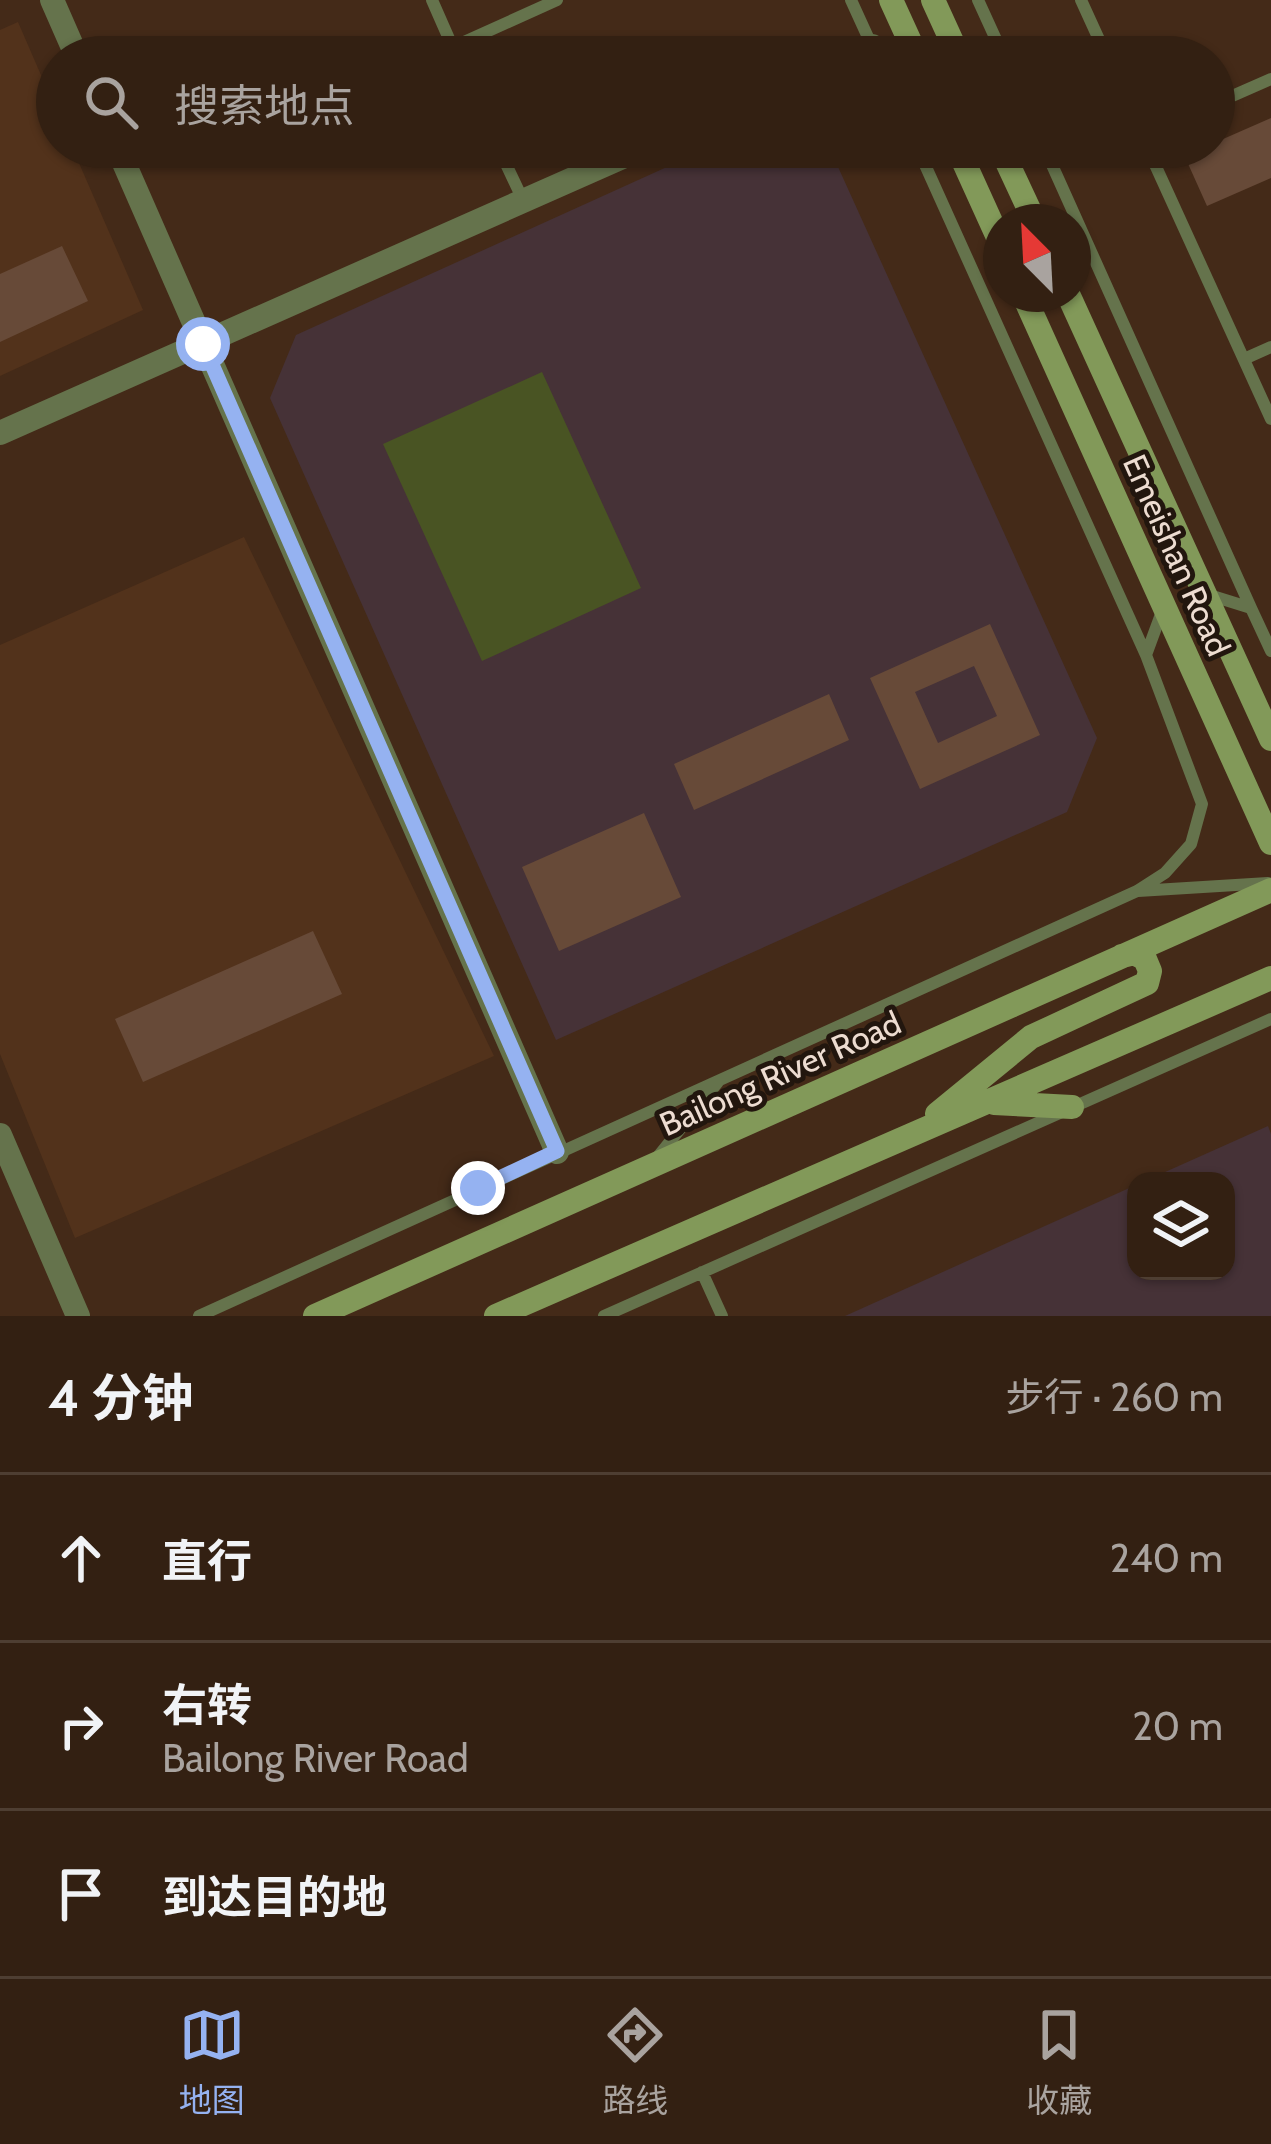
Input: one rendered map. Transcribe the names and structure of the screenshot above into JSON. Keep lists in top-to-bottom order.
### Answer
{
  "streets": {
    "main road": ["Emeishan Road", "Bailong River Road"]
  },
  "crossings": [
    ["Emeishan Road", "Bailong River Road"]
  ],
  "north": "top left",
  "page": {
    "search": "搜索地点",
    "heading": ["4 分钟", "步行 · 260 m"],
    "list": [
      ["直行", "240 m"],
      ["右转", "Bailong River Road", "20 m"],
      "到达目的地"
    ],
    "nav": ["地图", "路线", "收藏"]
  }
}
